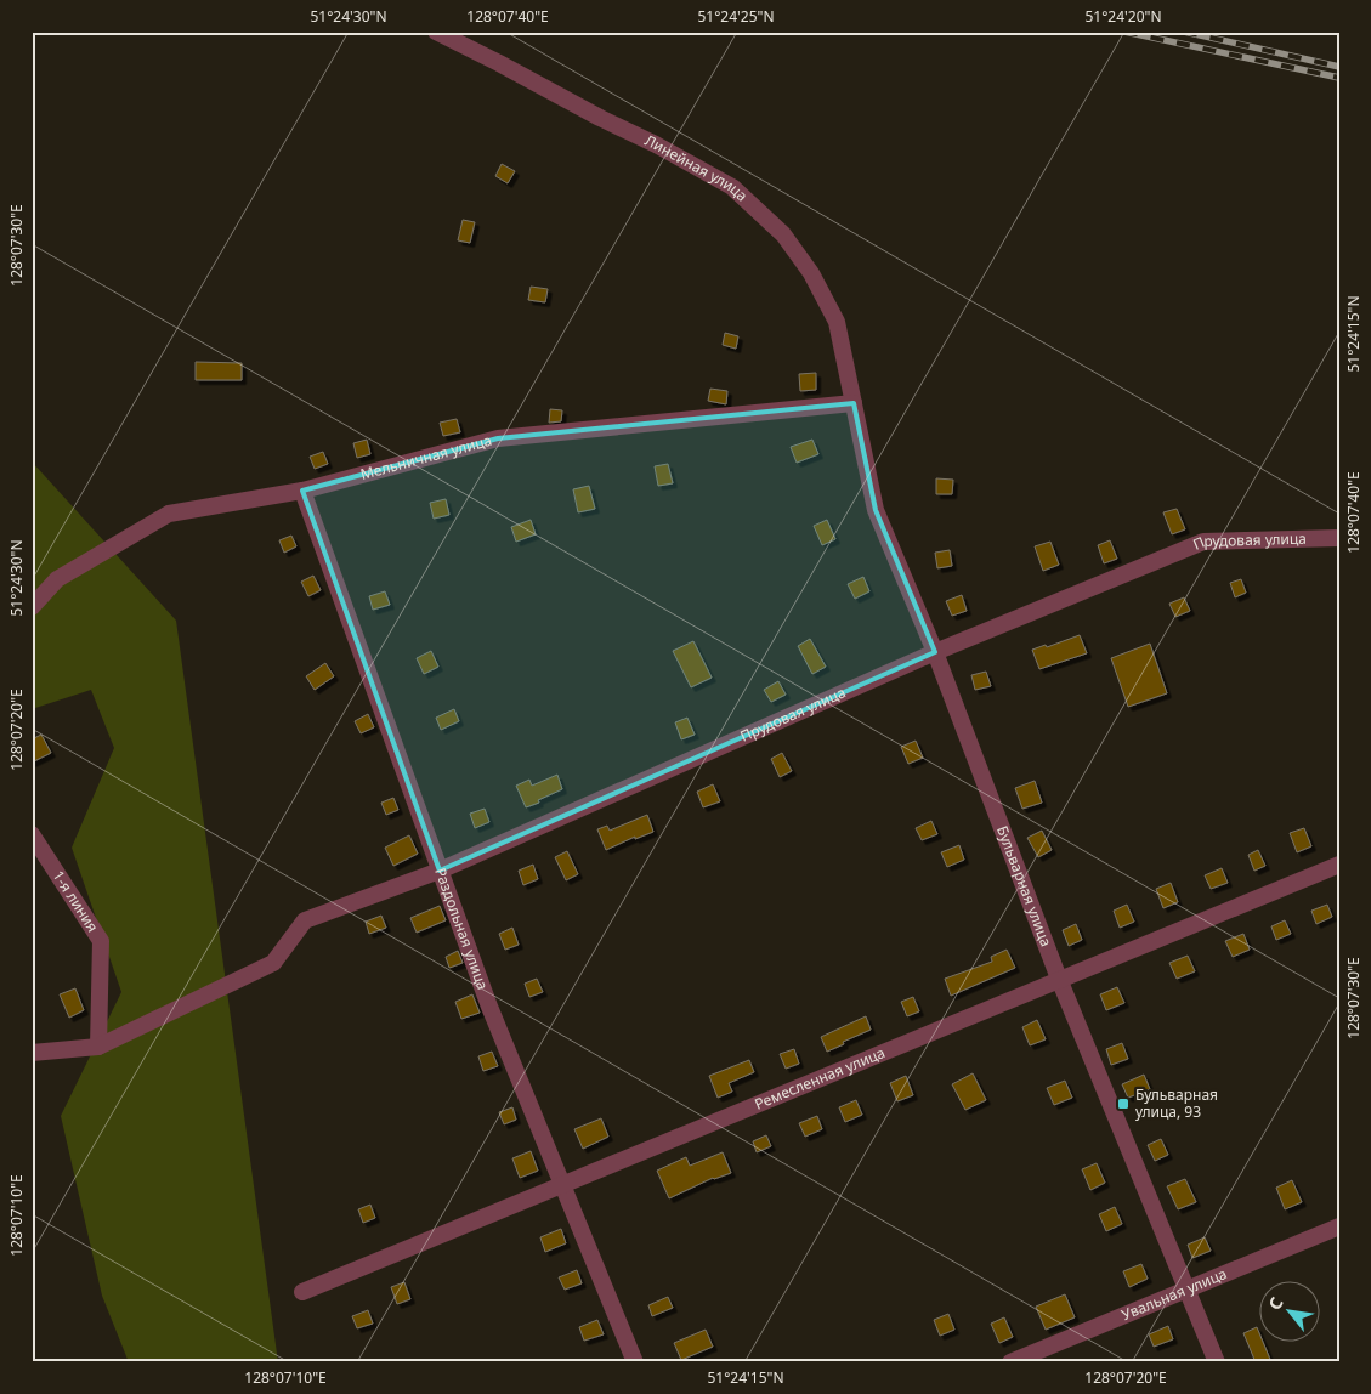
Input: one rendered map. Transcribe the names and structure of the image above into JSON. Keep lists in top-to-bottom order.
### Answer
{
  "streets": {
    "street": [
      "Линейная улица",
      "Мельничная улица",
      "Прудовая улица",
      "Бульварная улица",
      "1-я линия",
      "Раздольная улица",
      "Ремесленная улица",
      "Увальная улица"
    ]
  },
  "crossings": [
    ["Линейная улица", "Мельничная улица"],
    ["Линейная улица", "Бульварная улица"],
    ["Мельничная улица", "Бульварная улица"],
    ["Мельничная улица", "Раздольная улица"],
    ["Прудовая улица", "Бульварная улица"],
    ["Прудовая улица", "1-я линия"],
    ["Прудовая улица", "Раздольная улица"],
    ["Бульварная улица", "Ремесленная улица"],
    ["Бульварная улица", "Увальная улица"],
    ["Раздольная улица", "Ремесленная улица"]
  ],
  "places": {
    "transit": ["Бульварная улица, 93"]
  },
  "north": "top left",
  "coordinates": [
    "51°24'30\"N",
    "128°07'40\"E",
    "51°24'25\"N",
    "51°24'20\"N",
    "128°07'30\"E",
    "51°24'15\"N",
    "128°07'20\"E",
    "128°07'10\"E"
  ]
}
